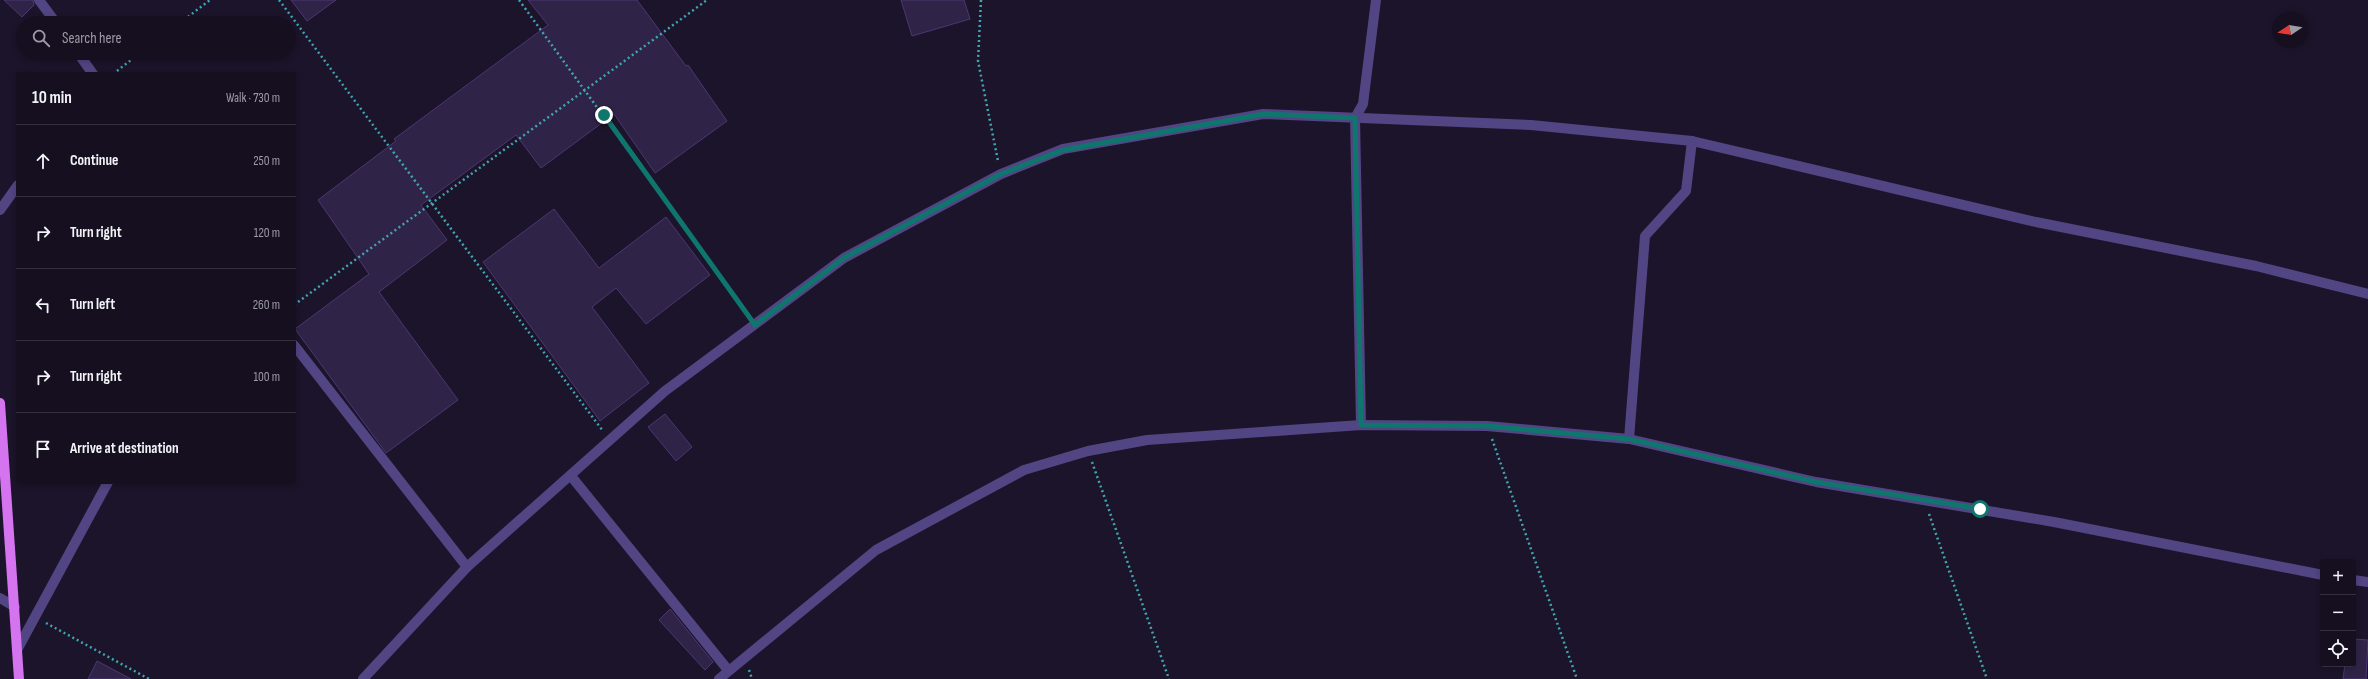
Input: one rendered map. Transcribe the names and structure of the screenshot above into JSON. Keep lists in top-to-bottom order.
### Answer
{
  "north": "left",
  "page": {
    "search": "Search here",
    "heading": ["10 min", "Walk · 730 m"],
    "list": [
      ["Continue", "250 m"],
      ["Turn right", "120 m"],
      ["Turn left", "260 m"],
      ["Turn right", "100 m"],
      "Arrive at destination"
    ],
    "map_buttons": ["+", "−"]
  }
}
